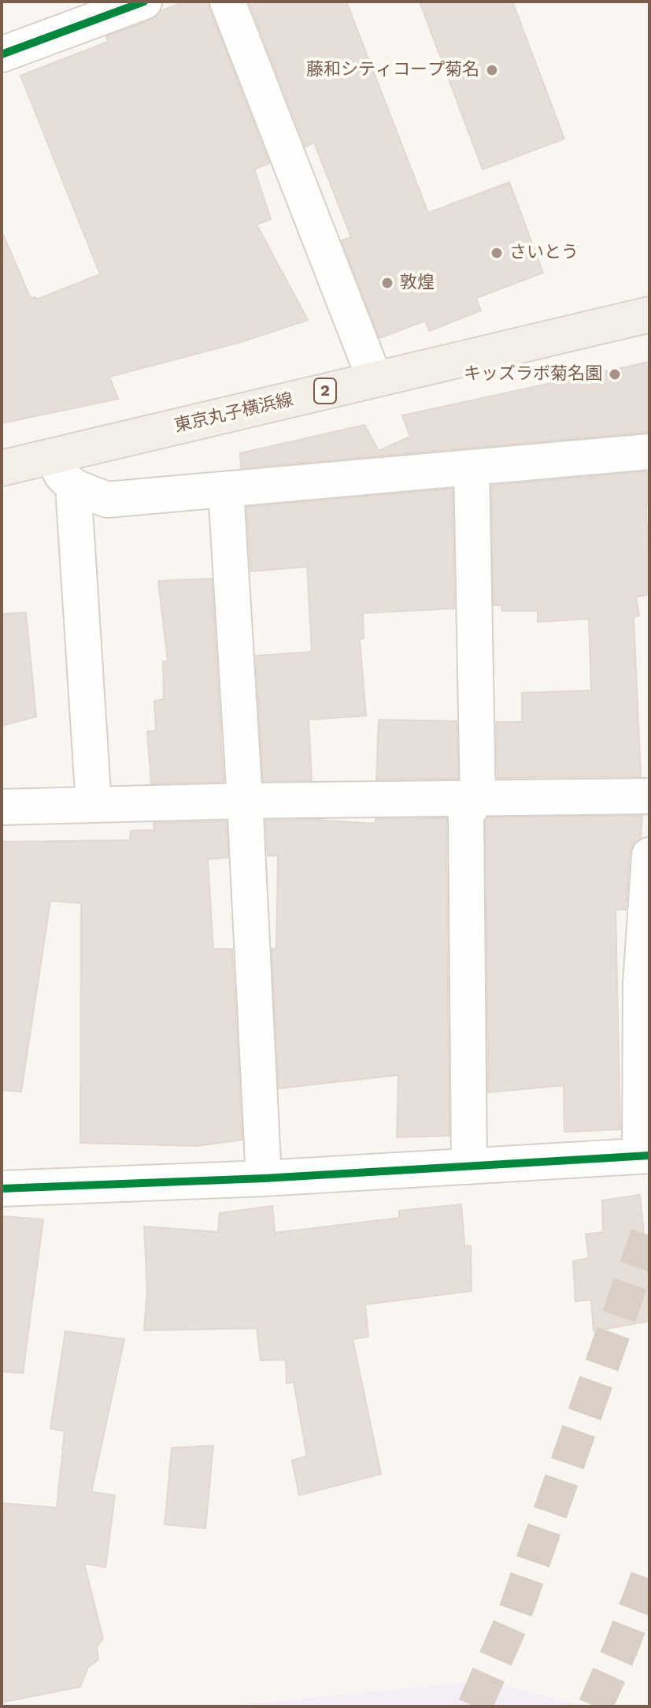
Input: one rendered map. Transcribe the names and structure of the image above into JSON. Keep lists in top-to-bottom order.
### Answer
{
  "streets": {
    "main road": ["2", "東京丸子横浜線"]
  },
  "places": [
    "藤和シティコープ菊名",
    "さいとう",
    "敦煌",
    "キッズラボ菊名園"
  ]
}
